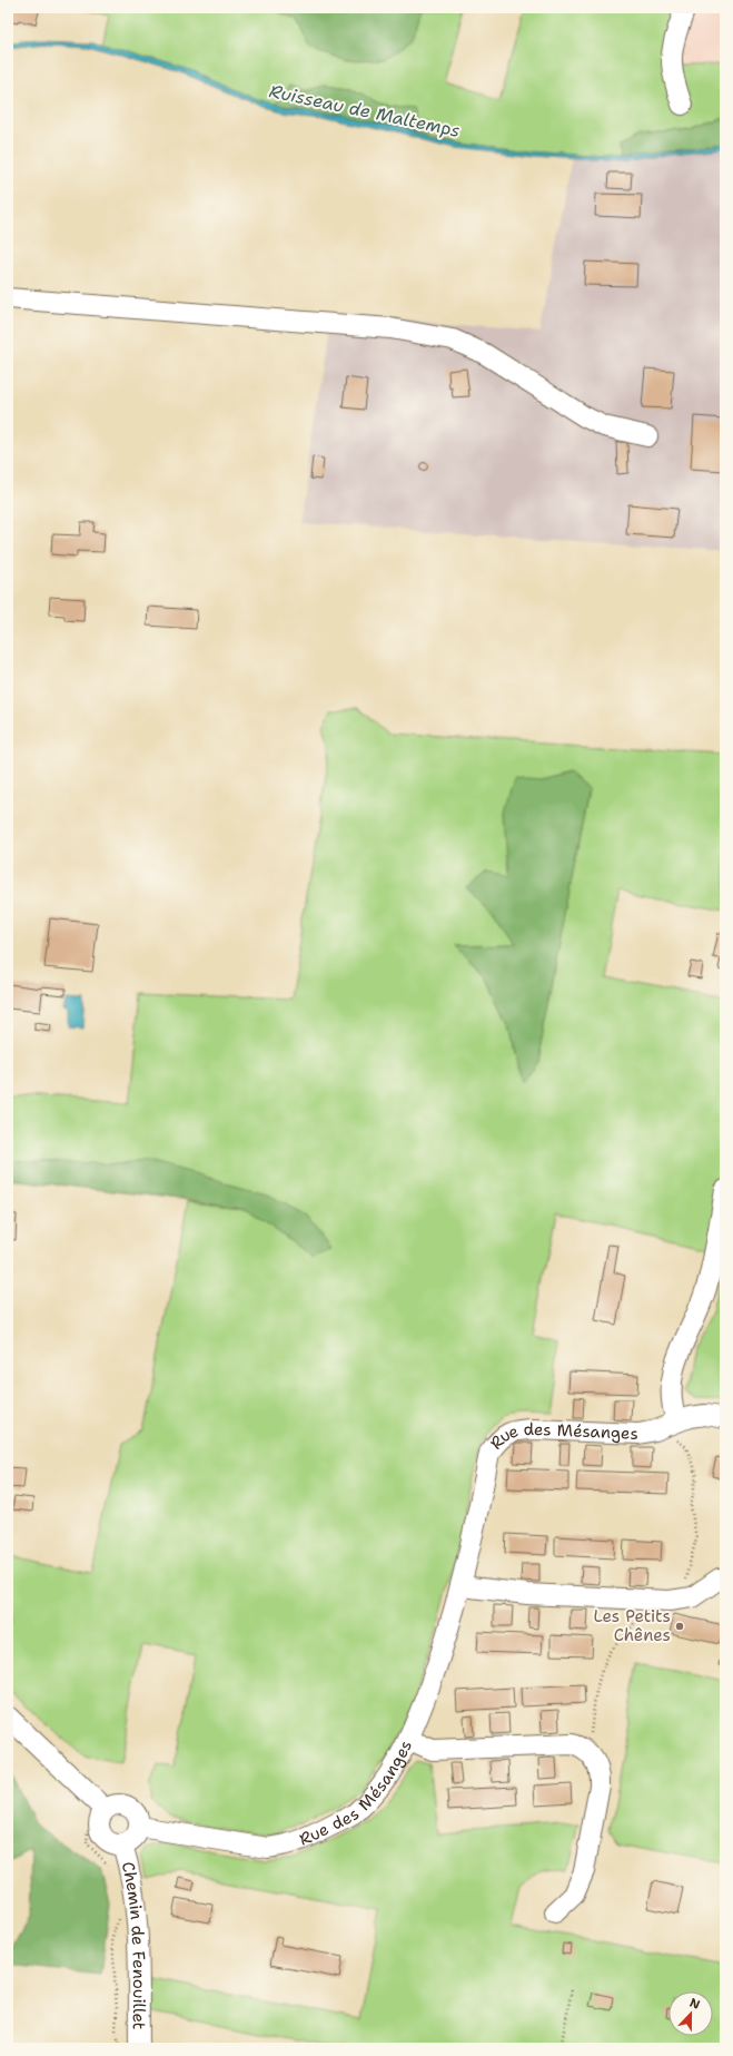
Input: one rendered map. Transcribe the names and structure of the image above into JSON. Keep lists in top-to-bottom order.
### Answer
{
  "streets": {
    "street": ["Rue des Mésanges", "Chemin de Fenouillet"]
  },
  "crossings": [
    ["Rue des Mésanges", "Chemin de Fenouillet"]
  ],
  "water": ["Ruisseau de Maltemps"],
  "places": ["Les Petits Chênes"],
  "north": "top"
}
